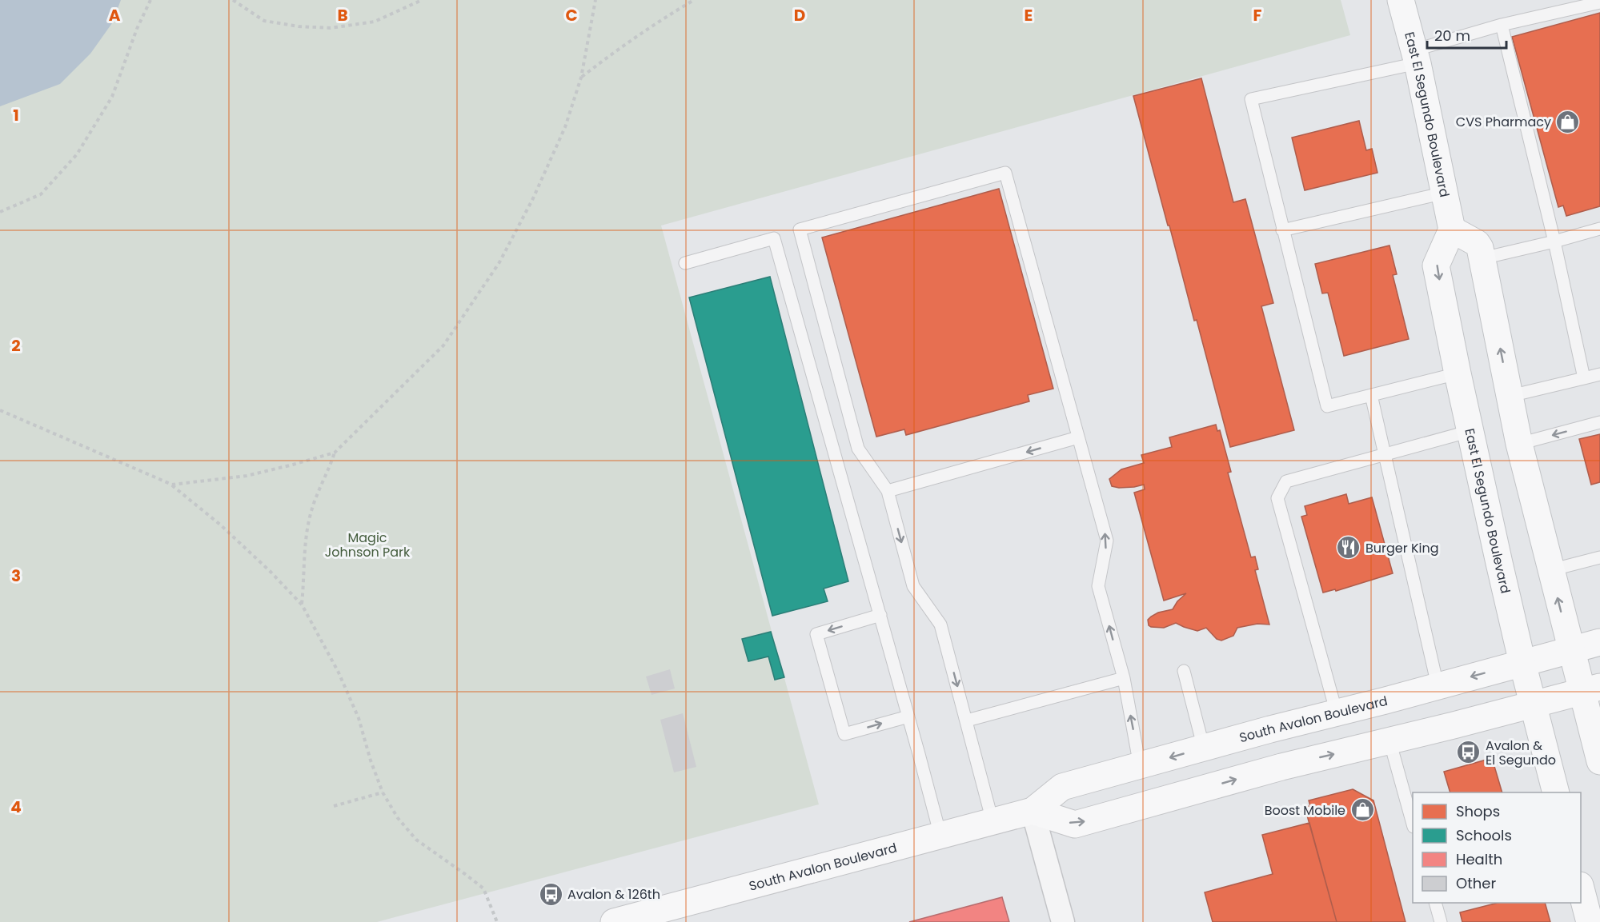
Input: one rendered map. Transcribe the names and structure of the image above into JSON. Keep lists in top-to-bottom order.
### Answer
{
  "streets": {
    "main road": ["East El Segundo Boulevard", "South Avalon Boulevard"]
  },
  "crossings": [
    ["East El Segundo Boulevard", "South Avalon Boulevard"]
  ],
  "parks": ["Magic Johnson Park"],
  "places": {
    "shop": ["CVS Pharmacy", "Boost Mobile"],
    "restaurant": ["Burger King"],
    "bus stop": ["Avalon & El Segundo", "Avalon & 126th"]
  },
  "legend": [
    "Shops",
    "Schools",
    "Health",
    "Other"
  ],
  "scale_bar": "20 m",
  "grid": {
    "columns": [
      "A",
      "B",
      "C",
      "D",
      "E",
      "F"
    ],
    "rows": [
      "1",
      "2",
      "3",
      "4"
    ]
  }
}
